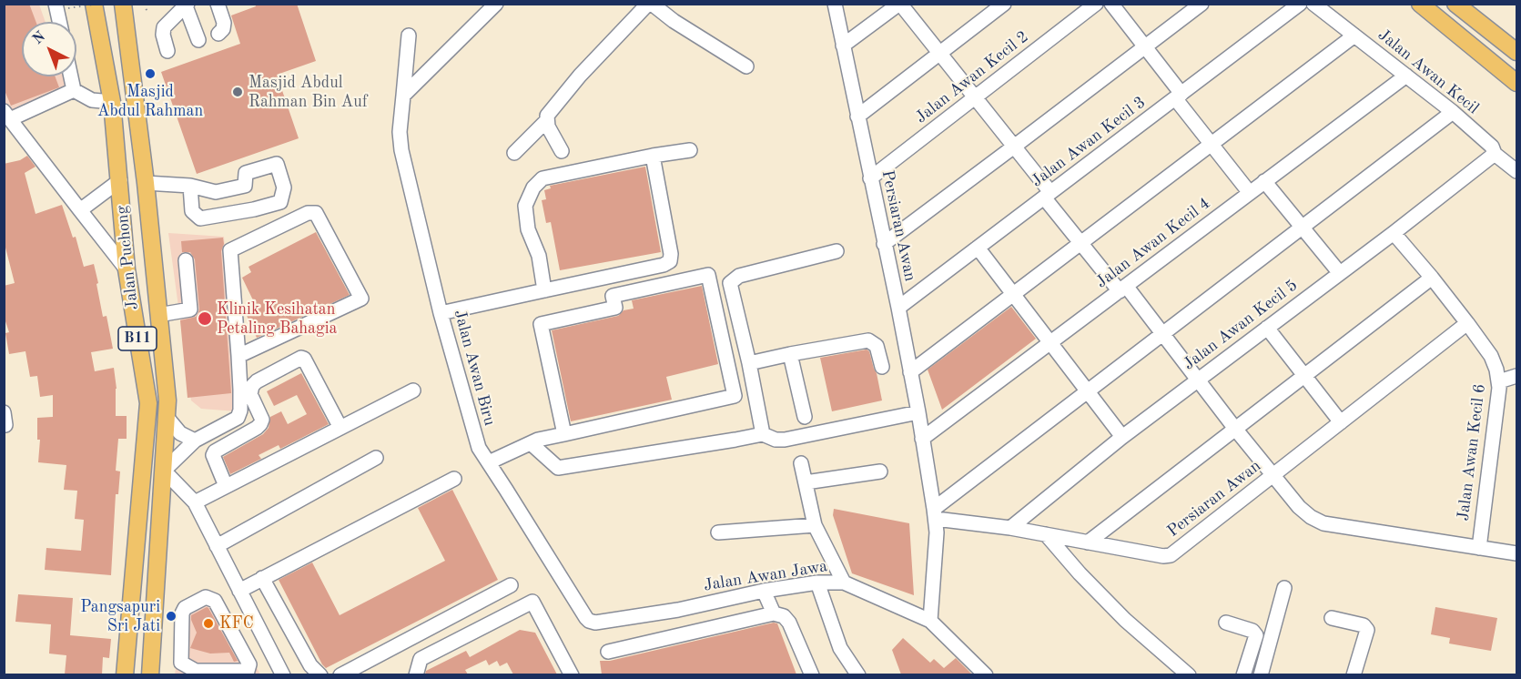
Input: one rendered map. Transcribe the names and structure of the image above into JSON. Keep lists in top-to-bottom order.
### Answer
{
  "streets": {
    "main road": ["Jalan Puchong", "B11"],
    "street": [
      "Jalan Awan Kecil",
      "Jalan Awan Kecil 2",
      "Jalan Awan Kecil 3",
      "Persiaran Awan",
      "Jalan Awan Kecil 4",
      "Jalan Awan Kecil 5",
      "Jalan Awan Biru",
      "Jalan Awan Kecil 6",
      "Jalan Awan Jawa"
    ]
  },
  "crossings": [
    ["Jalan Awan Kecil", "Jalan Awan Kecil 4"],
    ["Jalan Awan Kecil", "Jalan Awan Kecil 5"],
    ["Jalan Awan Kecil 2", "Persiaran Awan"],
    ["Jalan Awan Kecil 3", "Persiaran Awan"],
    ["Persiaran Awan", "Jalan Awan Kecil 4"],
    ["Persiaran Awan", "Jalan Awan Kecil 5"],
    ["Persiaran Awan", "Jalan Awan Kecil 6"],
    ["Persiaran Awan", "Jalan Awan Jawa"],
    ["Jalan Awan Kecil 5", "Jalan Awan Kecil 6"],
    ["Jalan Awan Biru", "Jalan Awan Jawa"]
  ],
  "places": [
    "Masjid Abdul Rahman",
    "Masjid Abdul Rahman Bin Auf",
    "Klinik Kesihatan Petaling Bahagia",
    "Pangsapuri Sri Jati",
    "KFC"
  ],
  "north": "top left"
}
